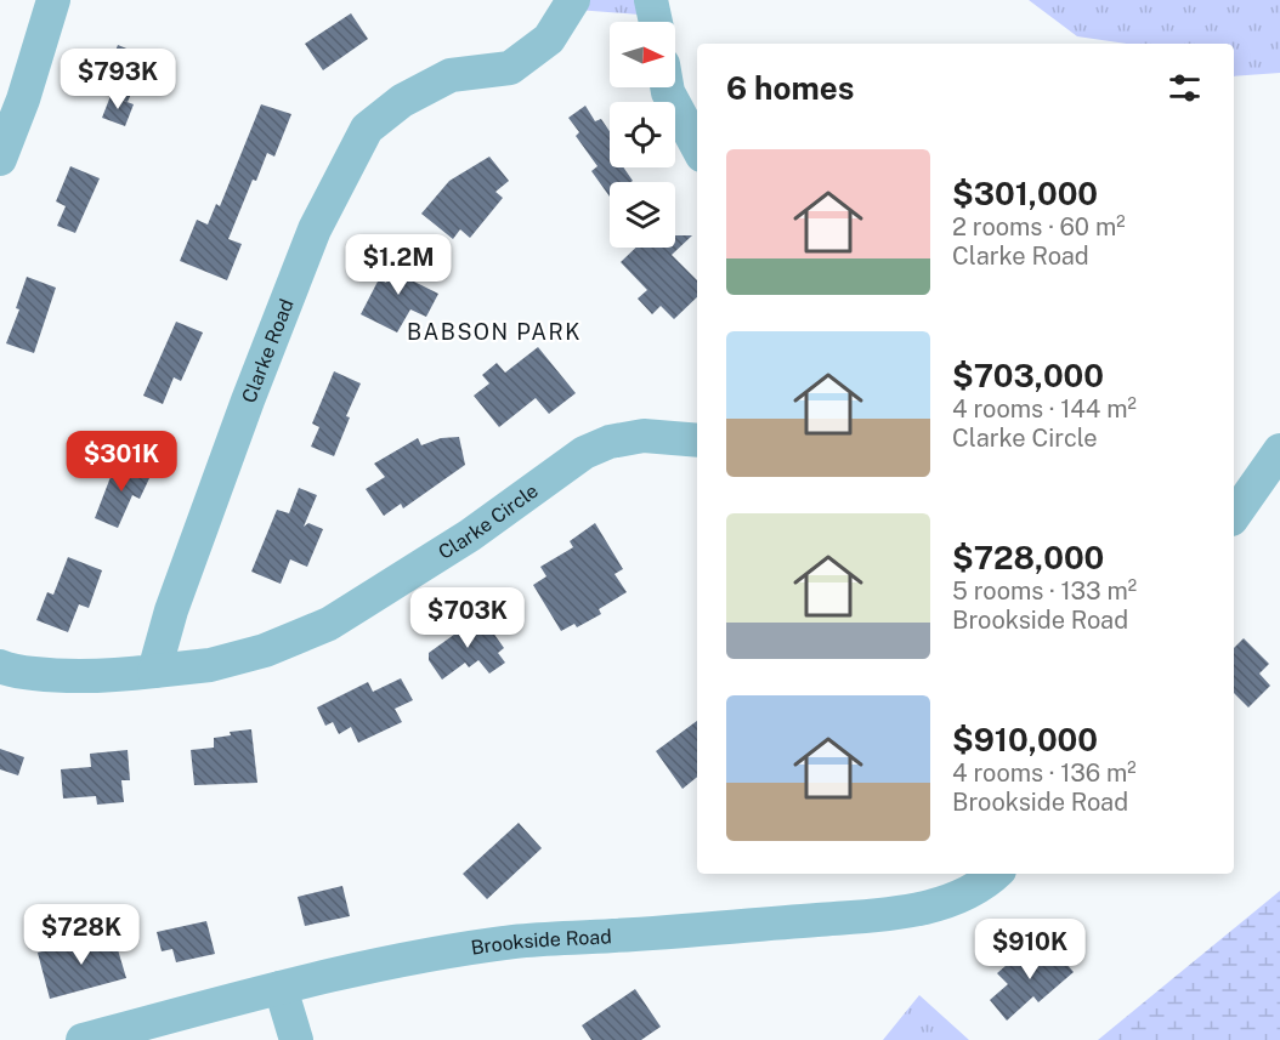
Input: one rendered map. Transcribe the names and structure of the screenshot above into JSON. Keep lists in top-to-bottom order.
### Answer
{
  "streets": {
    "street": ["Clarke Road", "Clarke Circle", "Brookside Road"]
  },
  "crossings": [
    ["Clarke Road", "Clarke Circle"]
  ],
  "districts": ["BABSON PARK"],
  "north": "right",
  "page": {
    "heading": "6 homes",
    "price": [
      "$793K",
      "$1.2M",
      "$301K",
      "$703K",
      "$728K",
      "$910K"
    ],
    "list": [
      {
        "name": "$301,000",
        "note": "2 rooms · 60 m² · Clarke Road"
      },
      {
        "name": "$703,000",
        "note": "4 rooms · 144 m² · Clarke Circle"
      },
      {
        "name": "$728,000",
        "note": "5 rooms · 133 m² · Brookside Road"
      },
      {
        "name": "$910,000",
        "note": "4 rooms · 136 m² · Brookside Road"
      }
    ]
  }
}
